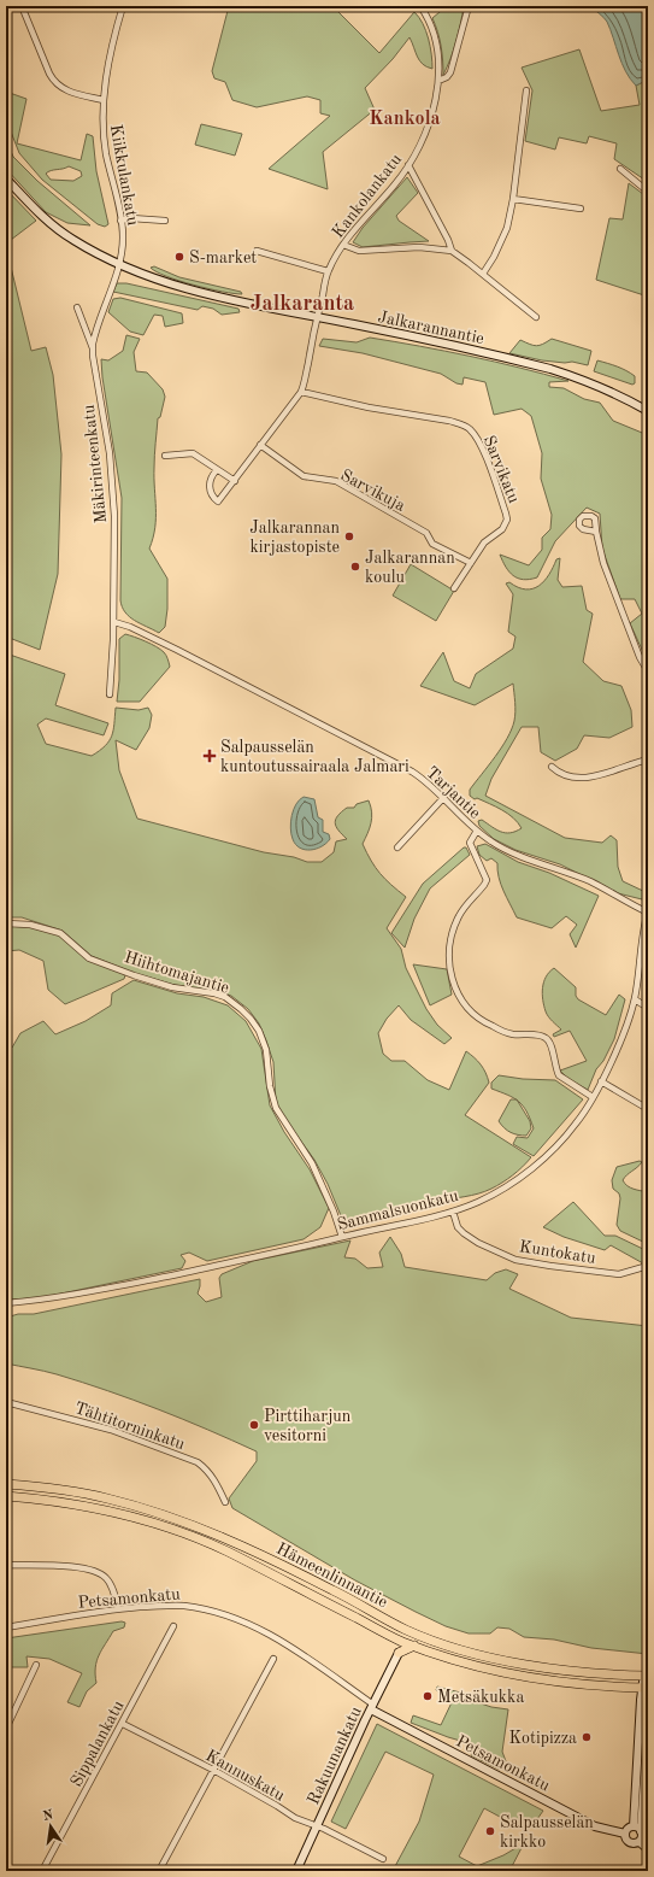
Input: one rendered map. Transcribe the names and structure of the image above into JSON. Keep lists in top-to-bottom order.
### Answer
{
  "streets": {
    "main road": ["Hämeenlinnantie"],
    "street": [
      "Kiikkulankatu",
      "Kankolankatu",
      "Jalkarannantie",
      "Mäkirinteenkatu",
      "Sarvikatu",
      "Sarvikuja",
      "Tarjantie",
      "Hiihtomajantie",
      "Sammalsuonkatu",
      "Kuntokatu",
      "Tähtitorninkatu",
      "Petsamonkatu",
      "Sippalankatu",
      "Rakuunankatu",
      "Kannuskatu"
    ]
  },
  "crossings": [
    ["Kiikkulankatu", "Jalkarannantie"],
    ["Kiikkulankatu", "Mäkirinteenkatu"],
    ["Kankolankatu", "Jalkarannantie"],
    ["Jalkarannantie", "Mäkirinteenkatu"],
    ["Mäkirinteenkatu", "Tarjantie"],
    ["Sarvikatu", "Sarvikuja"],
    ["Tarjantie", "Sammalsuonkatu"],
    ["Hiihtomajantie", "Sammalsuonkatu"],
    ["Sammalsuonkatu", "Kuntokatu"],
    ["Petsamonkatu", "Rakuunankatu"],
    ["Sippalankatu", "Kannuskatu"],
    ["Rakuunankatu", "Kannuskatu"]
  ],
  "districts": ["Kankola", "Jalkaranta"],
  "places": {
    "other": [
      "S-market",
      "Jalkarannan kirjastopiste",
      "Jalkarannan koulu",
      "Pirttiharjun vesitorni",
      "Metsäkukka",
      "Kotipizza",
      "Salpausselän kirkko"
    ],
    "health": ["Salpausselän kuntoutussairaala Jalmari"]
  },
  "north": "top"
}
